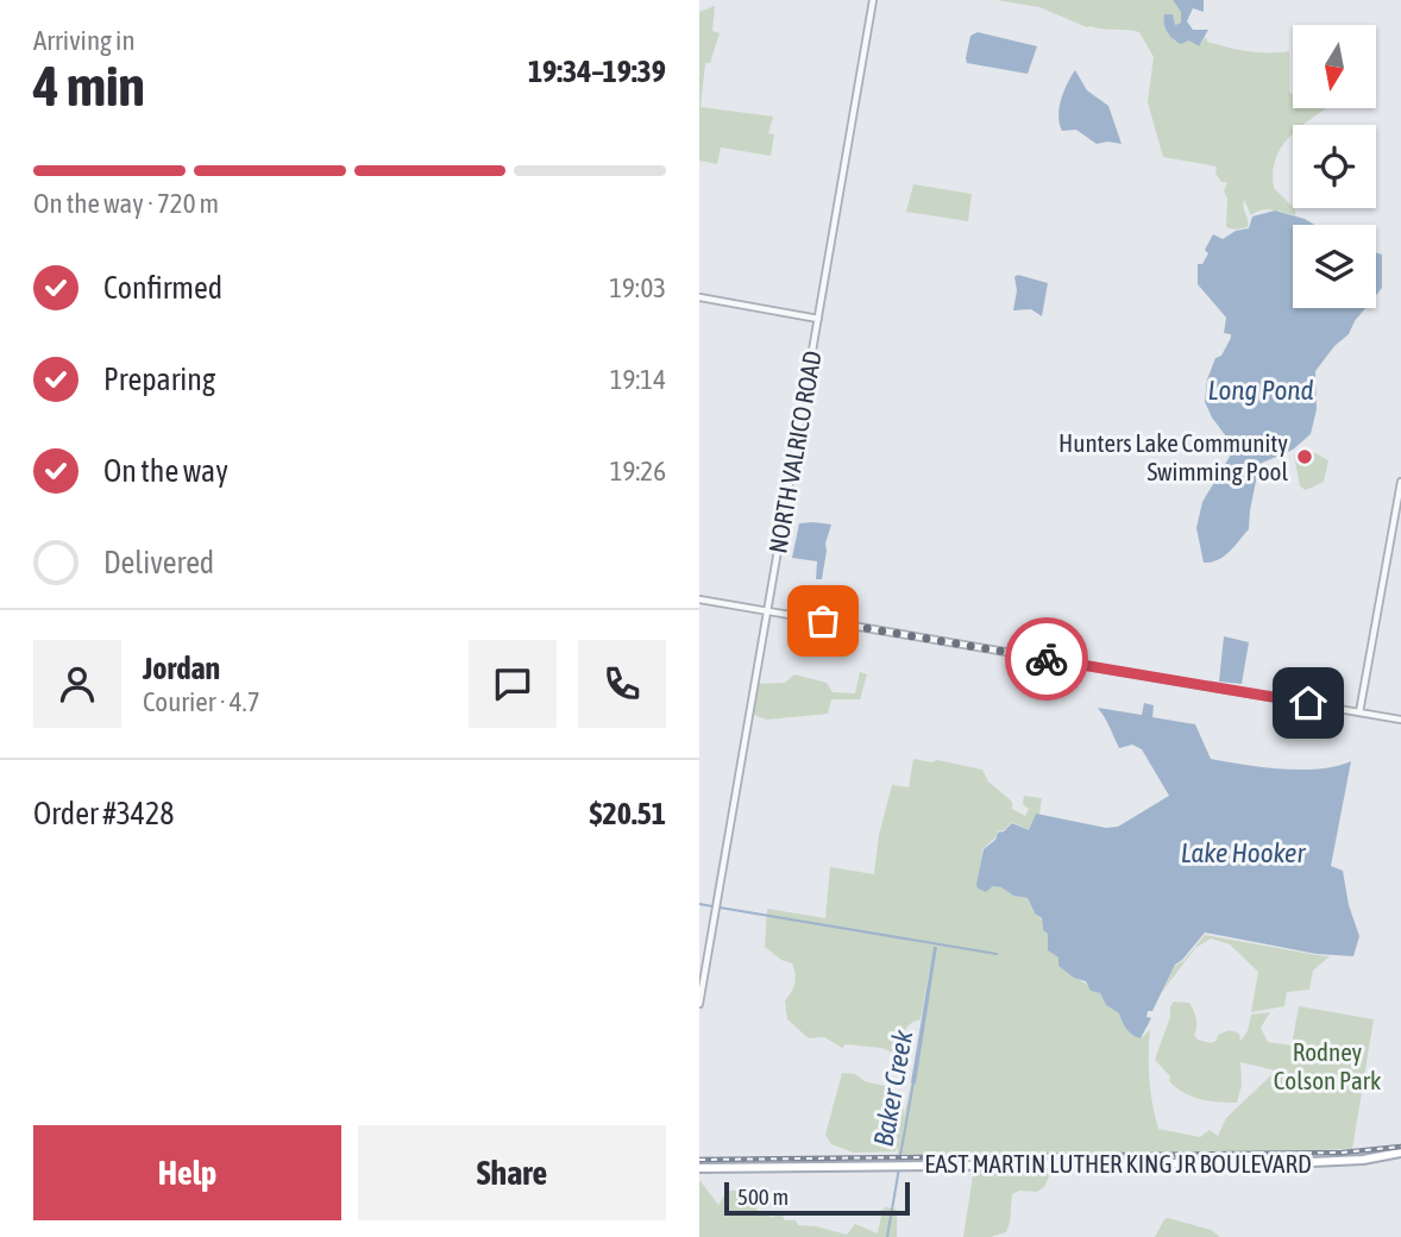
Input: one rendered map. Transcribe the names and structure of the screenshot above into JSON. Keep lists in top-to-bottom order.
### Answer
{
  "streets": {
    "main road": ["EAST MARTIN LUTHER KING JR BOULEVARD"],
    "street": ["NORTH VALRICO ROAD"]
  },
  "water": ["Long Pond", "Lake Hooker", "Baker Creek"],
  "parks": ["Rodney Colson Park"],
  "places": ["Hunters Lake Community Swimming Pool"],
  "scale_bar": "500 m",
  "north": "bottom",
  "page": {
    "heading": ["4 min", "Arriving in", "19:34–19:39"],
    "panel": [
      "Jordan",
      "Courier · 4.7",
      "Order #3428",
      "$20.51"
    ],
    "bar": "On the way · 720 m",
    "list": [
      ["Confirmed", "19:03"],
      ["Preparing", "19:14"],
      ["On the way", "19:26"],
      "Delivered"
    ],
    "buttons": ["Help", "Share"],
    "scale": "500 m"
  }
}
